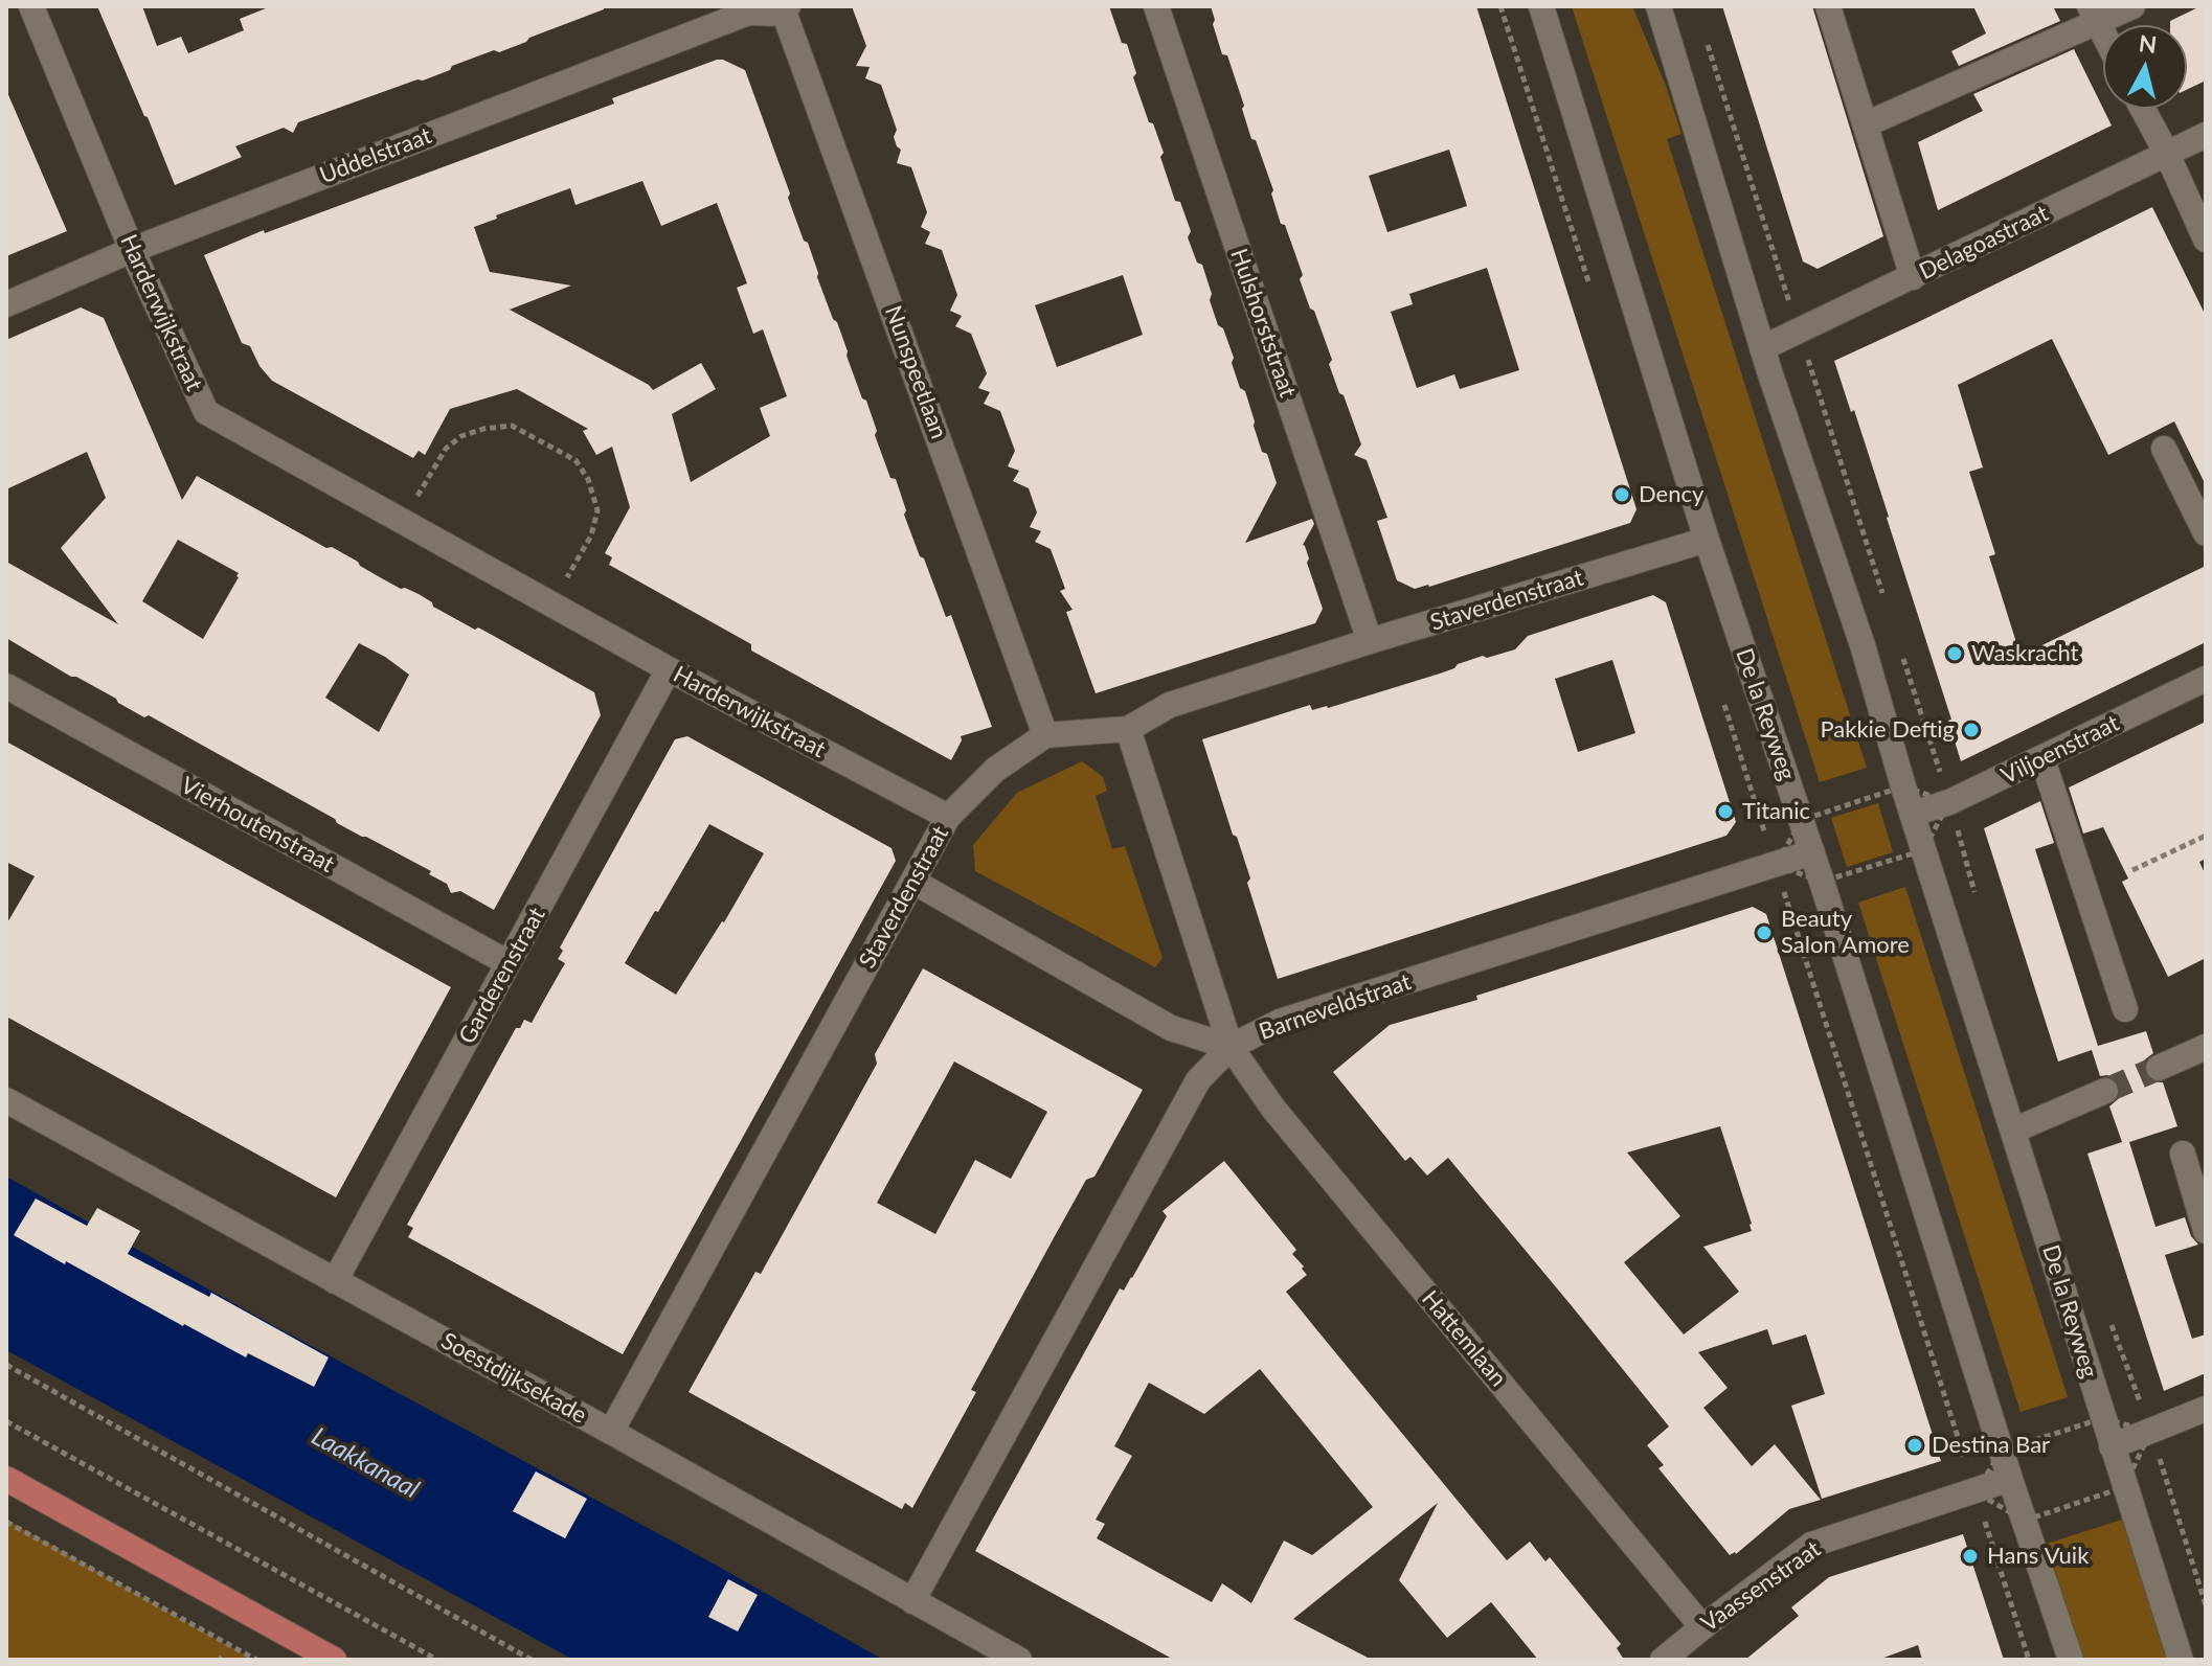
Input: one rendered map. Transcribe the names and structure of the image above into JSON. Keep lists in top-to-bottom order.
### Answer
{
  "streets": {
    "street": [
      "Uddelstraat",
      "Delagoastraat",
      "Harderwijkstraat",
      "Hulshorststraat",
      "Nunspeetlaan",
      "Staverdenstraat",
      "De la Reyweg",
      "Viljoenstraat",
      "Vierhoutenstraat",
      "Garderenstraat",
      "Barneveldstraat",
      "Hattemlaan",
      "Soestdijksekade",
      "Vaassenstraat"
    ]
  },
  "crossings": [
    ["Uddelstraat", "Harderwijkstraat"],
    ["Uddelstraat", "Nunspeetlaan"],
    ["Delagoastraat", "De la Reyweg"],
    ["Harderwijkstraat", "Staverdenstraat"],
    ["Harderwijkstraat", "Garderenstraat"],
    ["Hulshorststraat", "Staverdenstraat"],
    ["Nunspeetlaan", "Staverdenstraat"],
    ["Staverdenstraat", "De la Reyweg"],
    ["Staverdenstraat", "Hattemlaan"],
    ["Staverdenstraat", "Soestdijksekade"],
    ["De la Reyweg", "Viljoenstraat"],
    ["De la Reyweg", "Barneveldstraat"],
    ["De la Reyweg", "Vaassenstraat"],
    ["Vierhoutenstraat", "Garderenstraat"],
    ["Garderenstraat", "Soestdijksekade"],
    ["Barneveldstraat", "Hattemlaan"],
    ["Barneveldstraat", "Soestdijksekade"],
    ["Hattemlaan", "Vaassenstraat"]
  ],
  "water": ["Laakkanaal"],
  "places": [
    "Dency",
    "Waskracht",
    "Pakkie Deftig",
    "Titanic",
    "Beauty Salon Amore",
    "Destina Bar",
    "Hans Vuik"
  ],
  "north": "top"
}
